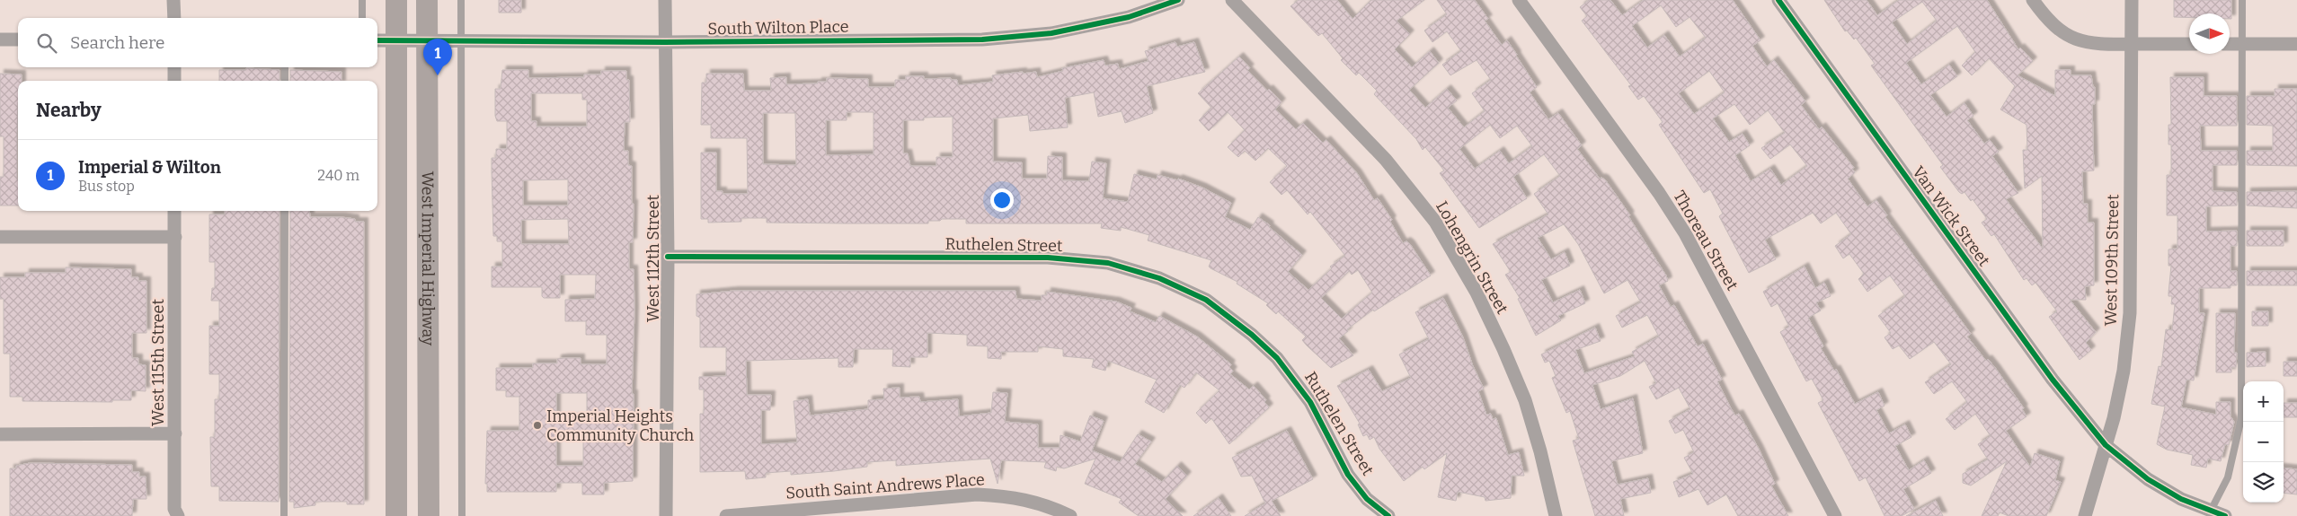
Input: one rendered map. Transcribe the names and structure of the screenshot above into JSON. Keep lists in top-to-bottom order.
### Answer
{
  "streets": {
    "main road": ["West Imperial Highway"],
    "street": [
      "South Wilton Place",
      "Van Wick Street",
      "Thoreau Street",
      "Ruthelen Street",
      "Lohengrin Street",
      "West 112th Street",
      "West 109th Street",
      "West 115th Street",
      "South Saint Andrews Place"
    ]
  },
  "crossings": [
    ["South Wilton Place", "West Imperial Highway"],
    ["South Wilton Place", "West 112th Street"],
    ["Van Wick Street", "West 109th Street"],
    ["Ruthelen Street", "West 112th Street"]
  ],
  "places": ["Imperial Heights Community Church"],
  "north": "right",
  "page": {
    "search": "Search here",
    "pins": "1",
    "heading": "Nearby",
    "list": [
      {
        "mark": "1",
        "name": "Imperial & Wilton",
        "note": "Bus stop",
        "value": "240 m"
      }
    ],
    "map_buttons": ["+", "−"]
  }
}
